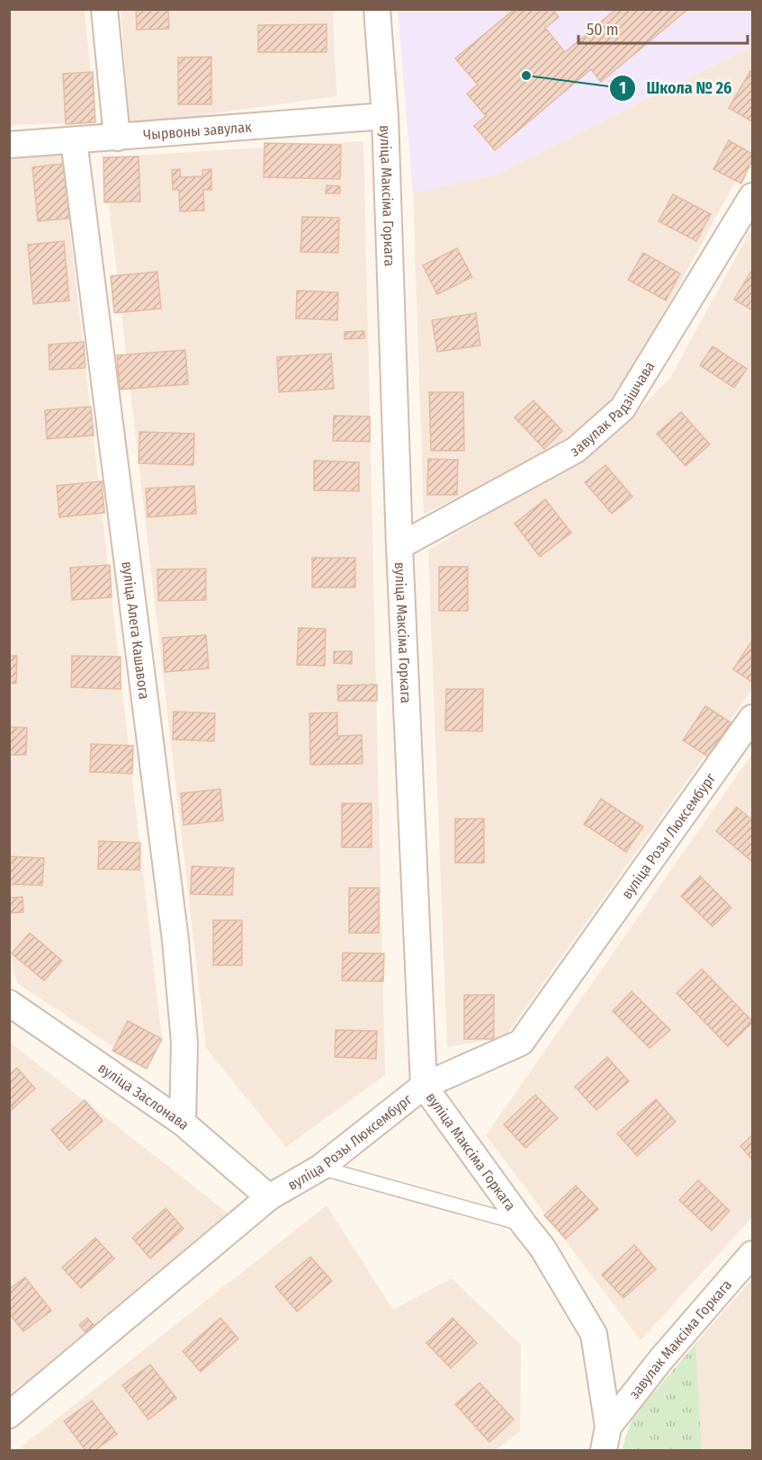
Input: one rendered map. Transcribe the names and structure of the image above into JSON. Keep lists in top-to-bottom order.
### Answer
{
  "streets": {
    "street": [
      "Чырвоны завулак",
      "вуліца Максіма Горкага",
      "завулак Радзішчава",
      "вуліца Алега Кашавога",
      "вуліца Розы Люксембург",
      "вуліца Заслонава",
      "завулак Максіма Горкага"
    ]
  },
  "crossings": [
    ["Чырвоны завулак", "вуліца Максіма Горкага"],
    ["Чырвоны завулак", "вуліца Алега Кашавога"],
    ["вуліца Максіма Горкага", "завулак Радзішчава"],
    ["вуліца Максіма Горкага", "вуліца Розы Люксембург"],
    ["вуліца Максіма Горкага", "завулак Максіма Горкага"],
    ["вуліца Алега Кашавога", "вуліца Заслонава"],
    ["вуліца Розы Люксембург", "вуліца Заслонава"]
  ],
  "places": ["Школа № 26"],
  "scale_bar": "50 m"
}
